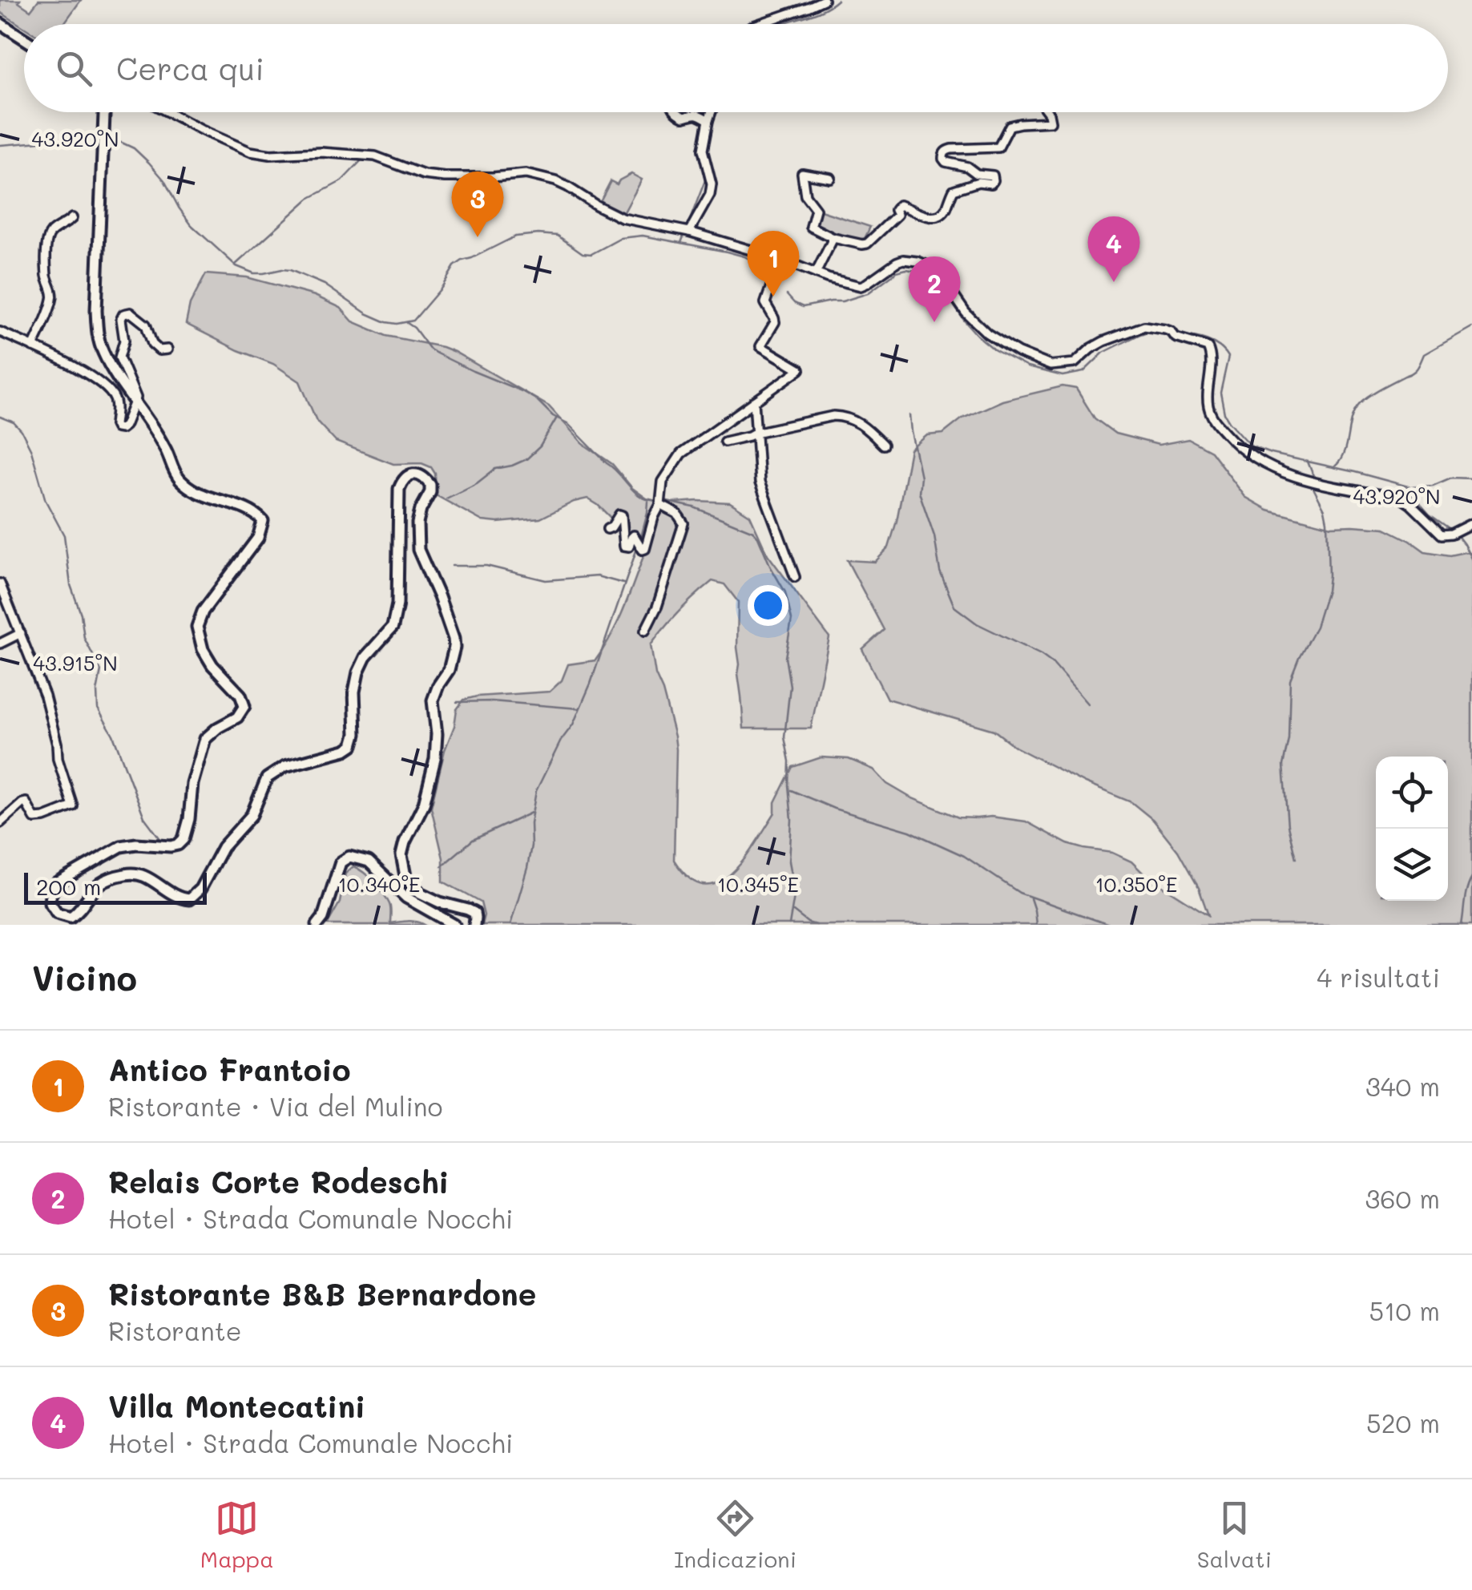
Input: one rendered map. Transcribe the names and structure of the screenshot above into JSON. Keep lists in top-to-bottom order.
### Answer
{
  "scale_bar": "200 m",
  "page": {
    "search": "Cerca qui",
    "pins": [
      "3",
      "4",
      "1",
      "2"
    ],
    "scale": "200 m",
    "heading": ["Vicino", "4 risultati"],
    "list": [
      {
        "mark": "1",
        "name": "Antico Frantoio",
        "note": "Ristorante · Via del Mulino",
        "value": "340 m"
      },
      {
        "mark": "2",
        "name": "Relais Corte Rodeschi",
        "note": "Hotel · Strada Comunale Nocchi",
        "value": "360 m"
      },
      {
        "mark": "3",
        "name": "Ristorante B&B Bernardone",
        "note": "Ristorante",
        "value": "510 m"
      },
      {
        "mark": "4",
        "name": "Villa Montecatini",
        "note": "Hotel · Strada Comunale Nocchi",
        "value": "520 m"
      }
    ],
    "nav": ["Mappa", "Indicazioni", "Salvati"]
  },
  "coordinates": [
    "43.920°N",
    "43.915°N",
    "10.340°E",
    "10.345°E",
    "10.350°E"
  ]
}
